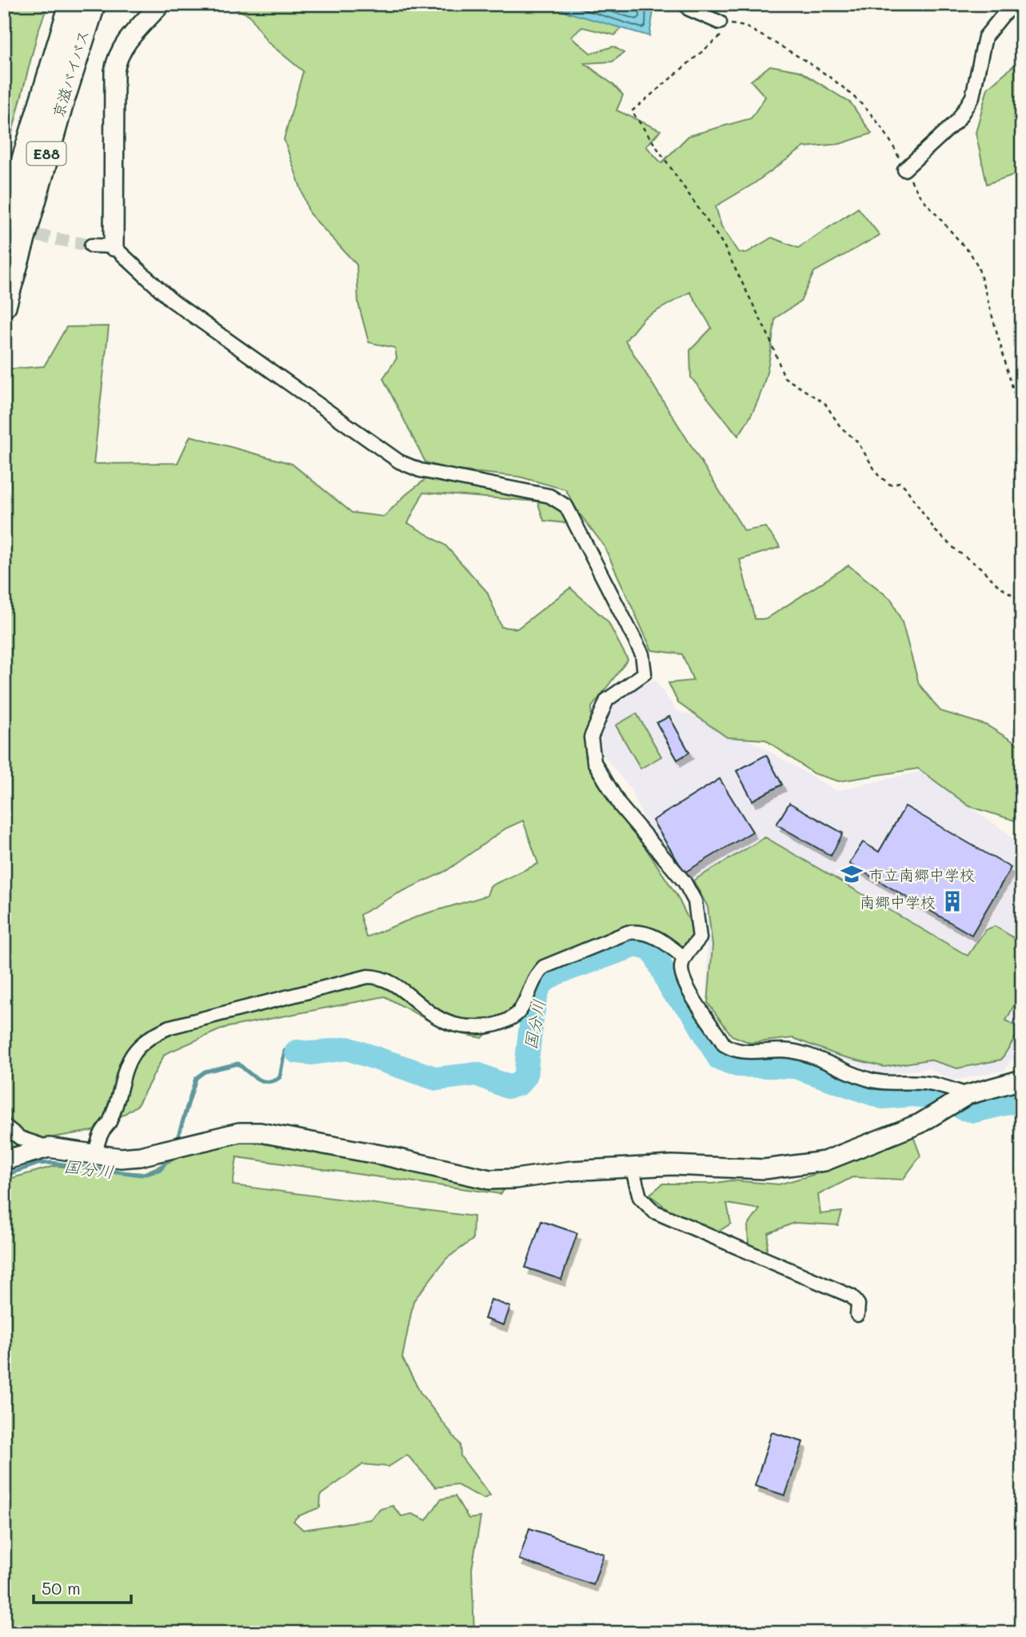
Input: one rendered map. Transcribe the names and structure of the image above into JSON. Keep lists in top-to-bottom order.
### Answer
{
  "streets": {
    "highway": ["京滋バイパス", "E88"]
  },
  "water": ["国分川"],
  "places": {
    "school or university": ["市立南郷中学校"],
    "building": ["南郷中学校"]
  },
  "scale_bar": "50 m"
}
